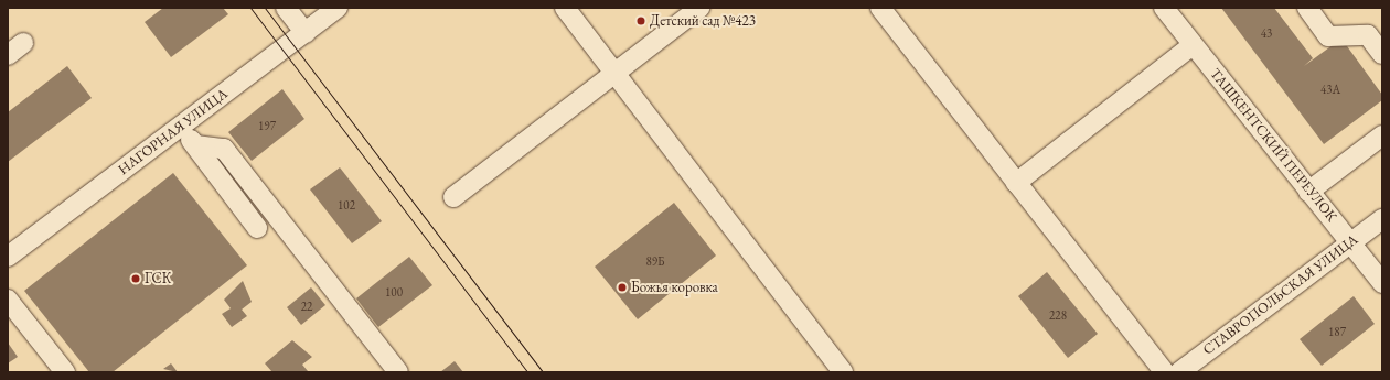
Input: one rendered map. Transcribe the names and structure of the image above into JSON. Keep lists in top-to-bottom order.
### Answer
{
  "streets": {
    "street": ["НАГОРНАЯ УЛИЦА", "ТАШКЕНТСКИЙ ПЕРЕУЛОК", "СТАВРОПОЛЬСКАЯ УЛИЦА"]
  },
  "crossings": [
    ["ТАШКЕНТСКИЙ ПЕРЕУЛОК", "СТАВРОПОЛЬСКАЯ УЛИЦА"]
  ],
  "places": ["Детский сад №423", "ГСК", "Божья коровка"],
  "house_numbers": [
    "43",
    "43А",
    "197",
    "102",
    "89Б",
    "100",
    "22",
    "228",
    "187"
  ]
}
